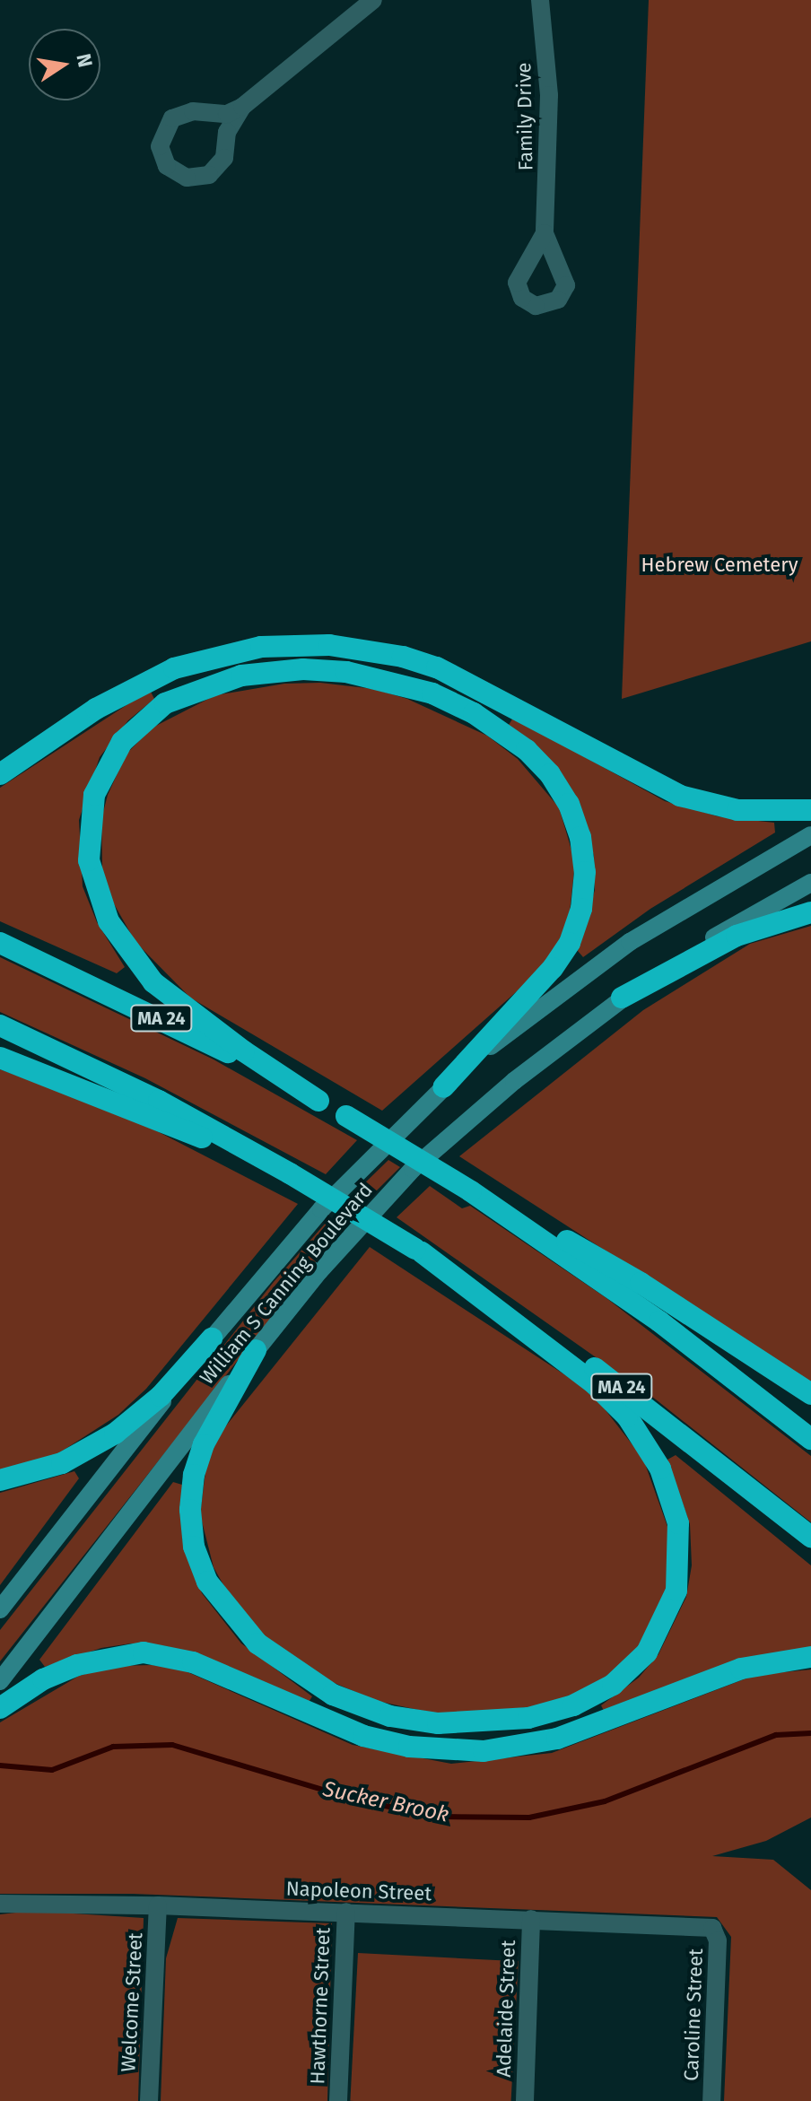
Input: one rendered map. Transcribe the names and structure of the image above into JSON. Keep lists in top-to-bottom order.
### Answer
{
  "streets": {
    "highway": ["MA 24"],
    "main road": ["William S Canning Boulevard"],
    "street": [
      "Family Drive",
      "Napoleon Street",
      "Welcome Street",
      "Hawthorne Street",
      "Adelaide Street",
      "Caroline Street"
    ]
  },
  "crossings": [
    ["Napoleon Street", "Welcome Street"],
    ["Napoleon Street", "Hawthorne Street"],
    ["Napoleon Street", "Adelaide Street"],
    ["Napoleon Street", "Caroline Street"]
  ],
  "water": ["Sucker Brook"],
  "parks": ["Hebrew Cemetery"],
  "north": "right"
}
